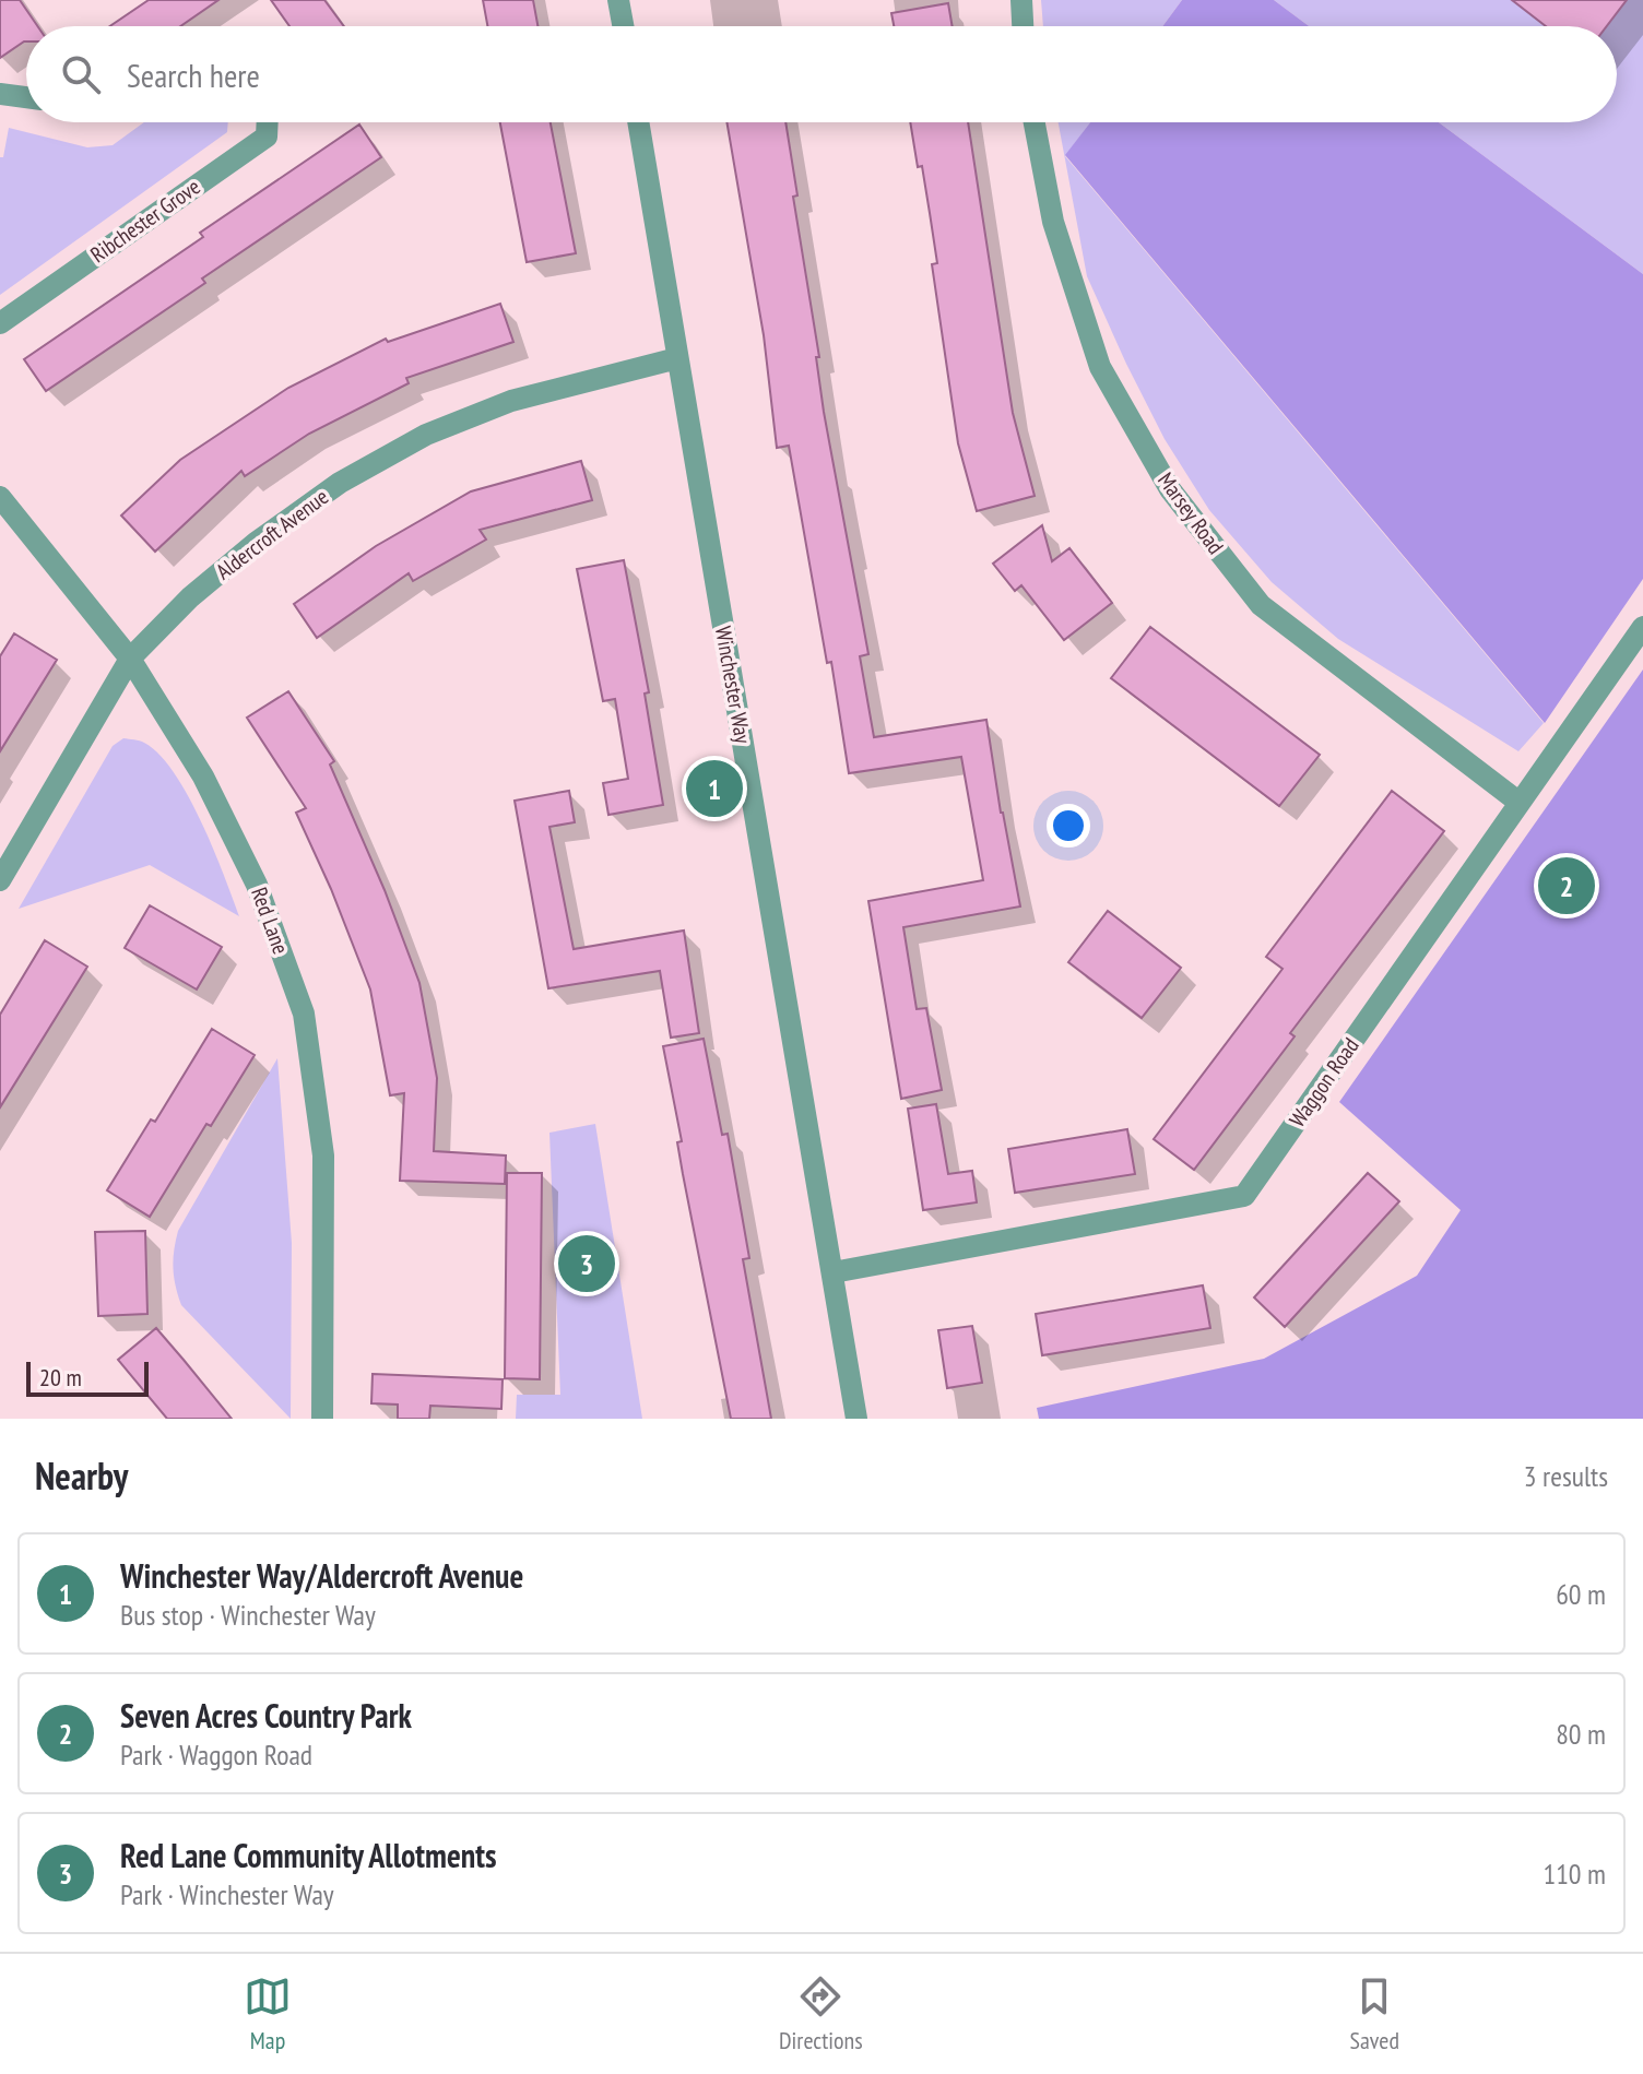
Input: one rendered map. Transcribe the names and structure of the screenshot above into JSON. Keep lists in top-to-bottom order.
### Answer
{
  "streets": {
    "street": [
      "Ribchester Grove",
      "Marsey Road",
      "Aldercroft Avenue",
      "Winchester Way",
      "Red Lane",
      "Waggon Road"
    ]
  },
  "crossings": [
    ["Marsey Road", "Waggon Road"],
    ["Aldercroft Avenue", "Winchester Way"],
    ["Aldercroft Avenue", "Red Lane"],
    ["Winchester Way", "Waggon Road"]
  ],
  "scale_bar": "20 m",
  "page": {
    "search": "Search here",
    "pins": ["1", "2", "3"],
    "scale": "20 m",
    "heading": ["Nearby", "3 results"],
    "list": [
      {
        "mark": "1",
        "name": "Winchester Way/Aldercroft Avenue",
        "note": "Bus stop · Winchester Way",
        "value": "60 m"
      },
      {
        "mark": "2",
        "name": "Seven Acres Country Park",
        "note": "Park · Waggon Road",
        "value": "80 m"
      },
      {
        "mark": "3",
        "name": "Red Lane Community Allotments",
        "note": "Park · Winchester Way",
        "value": "110 m"
      }
    ],
    "nav": ["Map", "Directions", "Saved"]
  }
}
